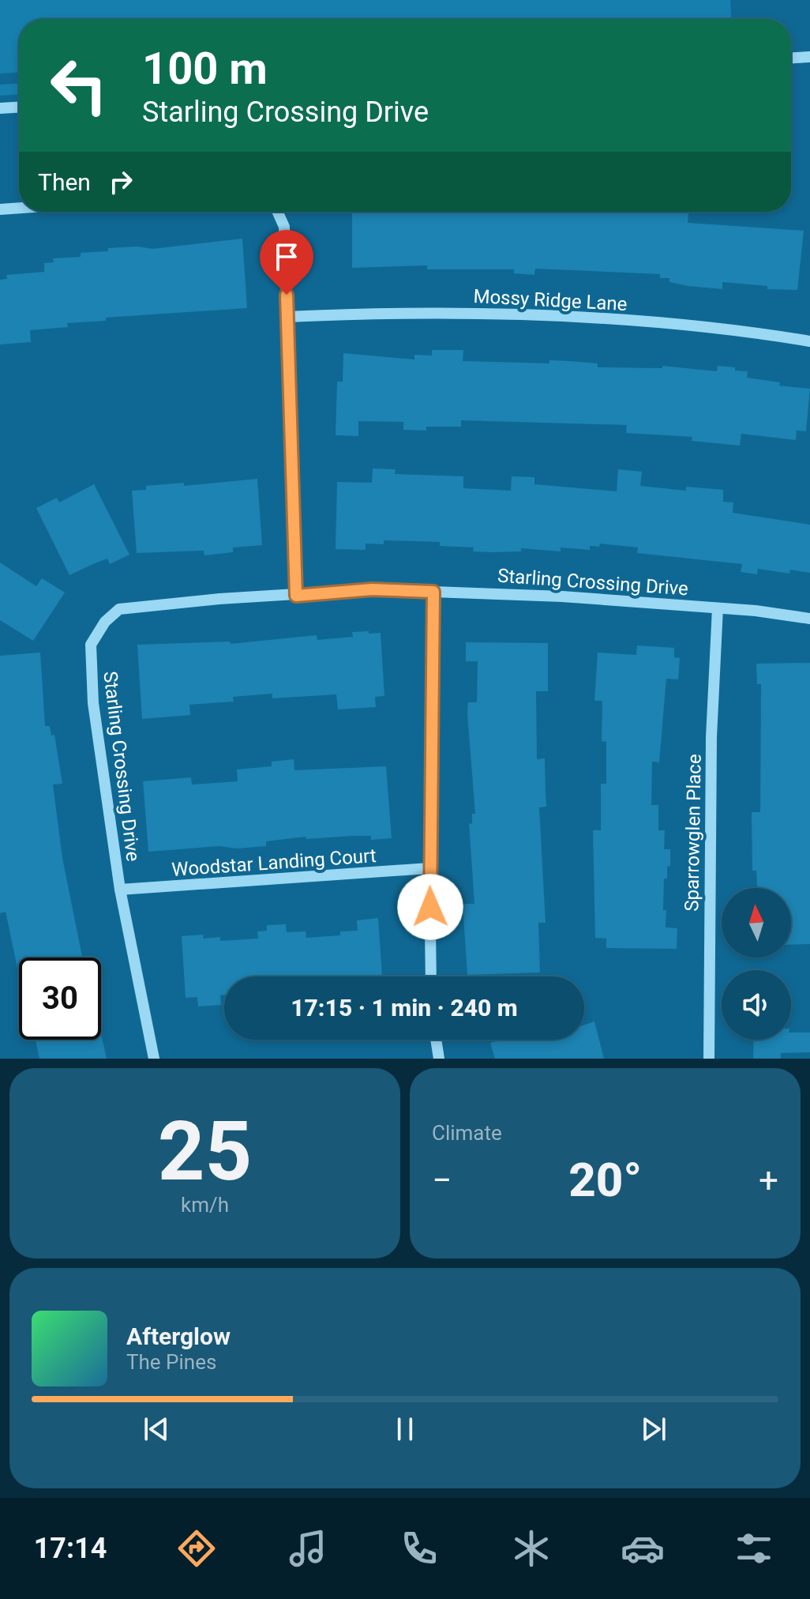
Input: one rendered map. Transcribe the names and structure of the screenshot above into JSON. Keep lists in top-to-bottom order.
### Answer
{
  "streets": {
    "street": [
      "Mossy Ridge Lane",
      "Starling Crossing Drive",
      "Sparrowglen Place",
      "Woodstar Landing Court"
    ]
  },
  "crossings": [
    ["Starling Crossing Drive", "Sparrowglen Place"],
    ["Starling Crossing Drive", "Woodstar Landing Court"]
  ],
  "north": "top",
  "page": {
    "turn": ["100 m", "Starling Crossing Drive"],
    "then": "Then",
    "limit": "30",
    "trip": "17:15 · 1 min · 240 m",
    "tile": [
      ["25", "km/h"],
      "Climate"
    ],
    "heat": ["−", "20°", "+"],
    "song": ["Afterglow", "The Pines"],
    "tabs": "17:14"
  }
}
